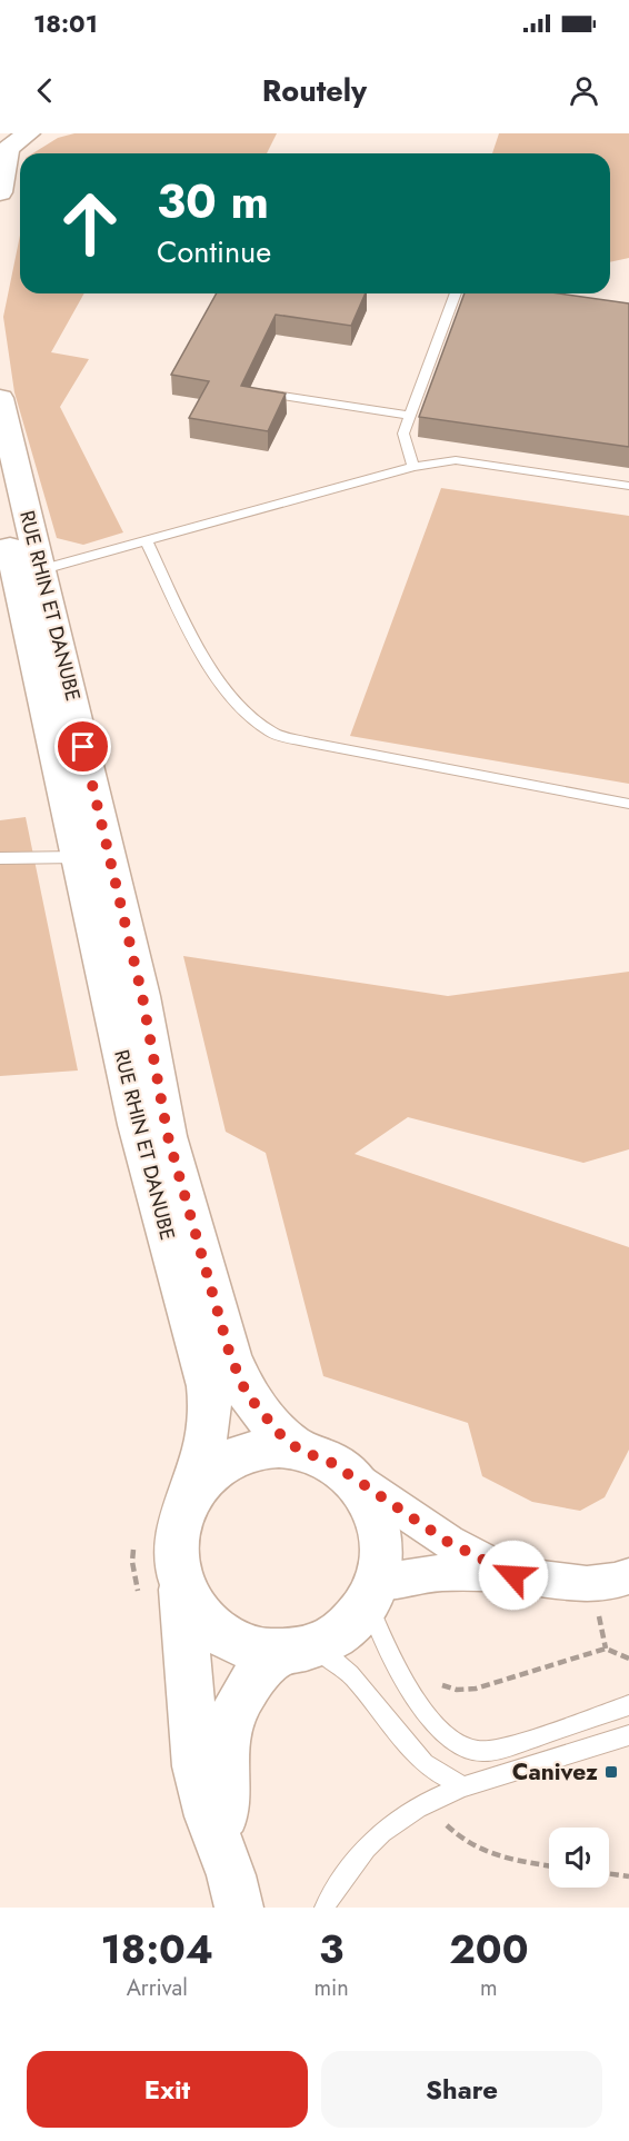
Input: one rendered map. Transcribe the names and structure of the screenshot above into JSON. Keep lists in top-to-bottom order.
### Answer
{
  "streets": {
    "main road": ["RUE RHIN ET DANUBE"]
  },
  "places": {
    "transit": ["Canivez"]
  },
  "page": {
    "status": "18:01",
    "header": "Routely",
    "turn": ["30 m", "Continue"],
    "eta": [
      "18:04",
      "Arrival",
      "3",
      "min",
      "200",
      "m"
    ],
    "buttons": ["Exit", "Share"]
  }
}
